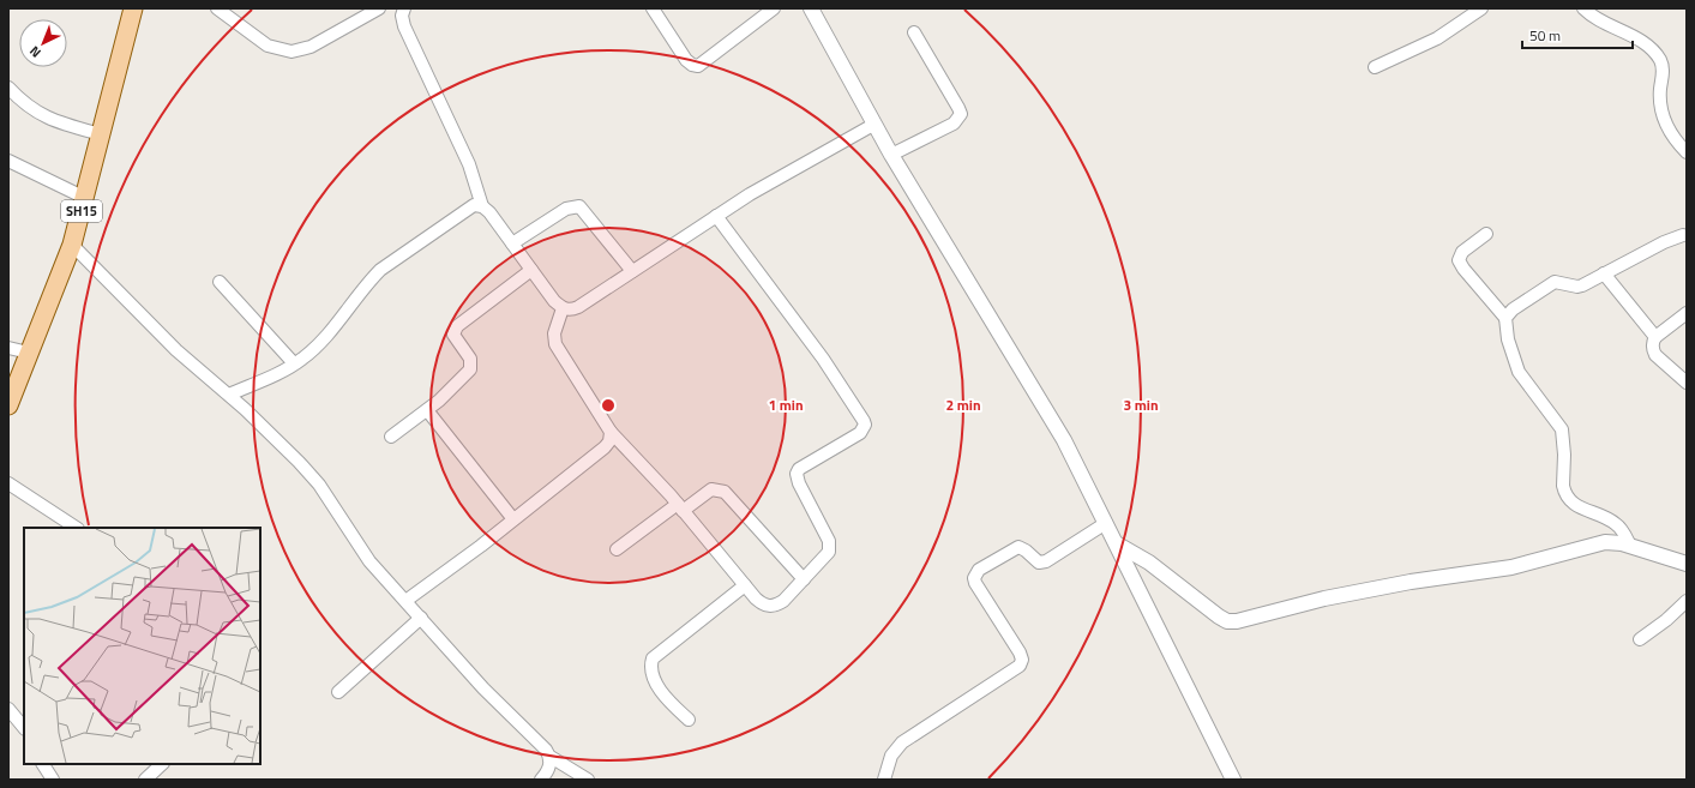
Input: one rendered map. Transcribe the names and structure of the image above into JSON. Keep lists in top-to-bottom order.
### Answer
{
  "streets": {
    "main road": ["SH15"]
  },
  "scale_bar": "50 m",
  "north": "bottom left",
  "rings": ["1 min", "2 min", "3 min"]
}
